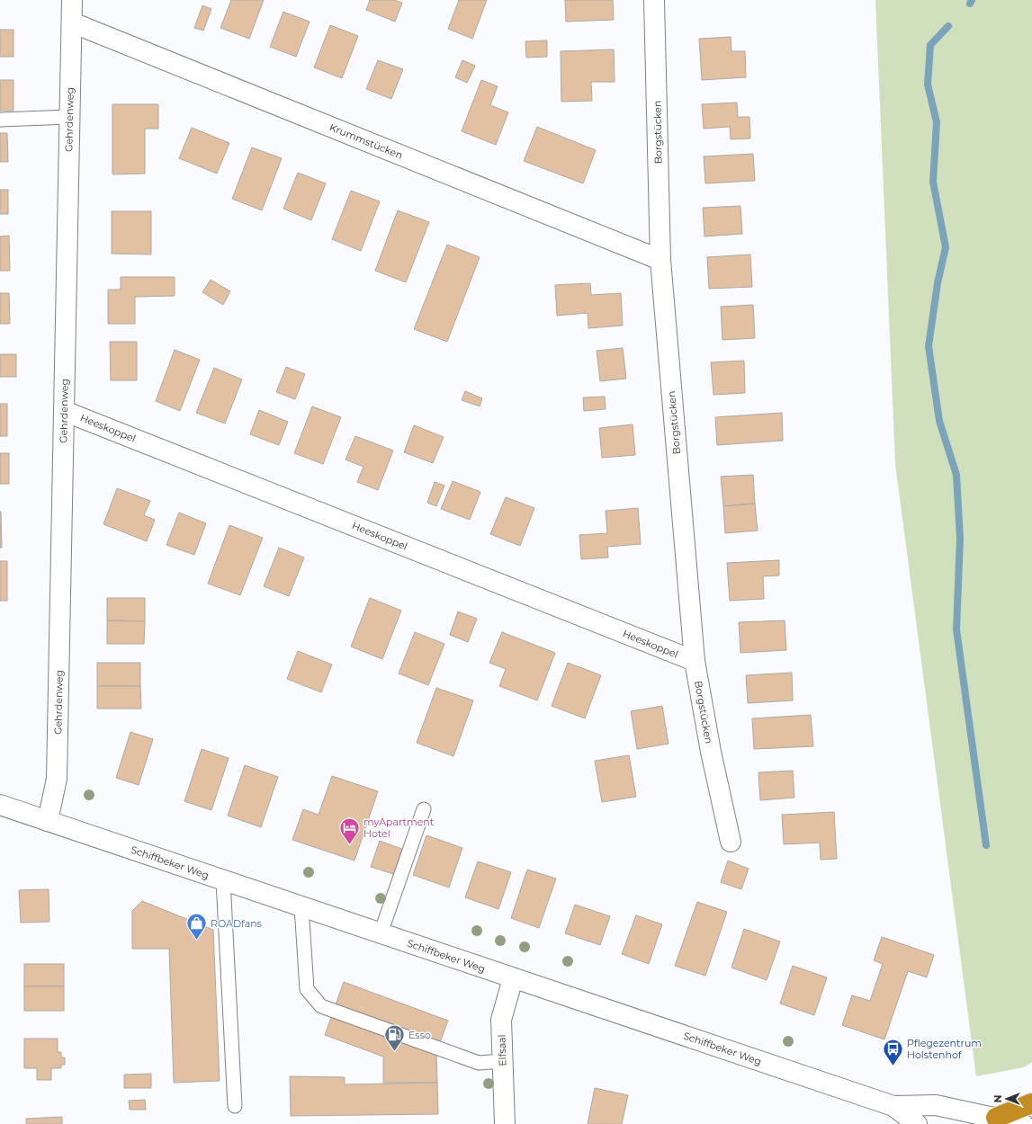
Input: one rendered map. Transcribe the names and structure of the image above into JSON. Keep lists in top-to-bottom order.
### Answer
{
  "streets": {
    "street": [
      "Gehrdenweg",
      "Borgstücken",
      "Krummstücken",
      "Heeskoppel",
      "Schiffbeker Weg",
      "Elfsaal"
    ]
  },
  "crossings": [
    ["Gehrdenweg", "Krummstücken"],
    ["Gehrdenweg", "Heeskoppel"],
    ["Gehrdenweg", "Schiffbeker Weg"],
    ["Borgstücken", "Krummstücken"],
    ["Borgstücken", "Heeskoppel"],
    ["Schiffbeker Weg", "Elfsaal"]
  ],
  "places": {
    "hotel": ["myApartment Hotel"],
    "shop": ["ROADfans"],
    "fuel station": ["Esso"],
    "bus stop": ["Pflegezentrum Holstenhof"]
  },
  "north": "left"
}
